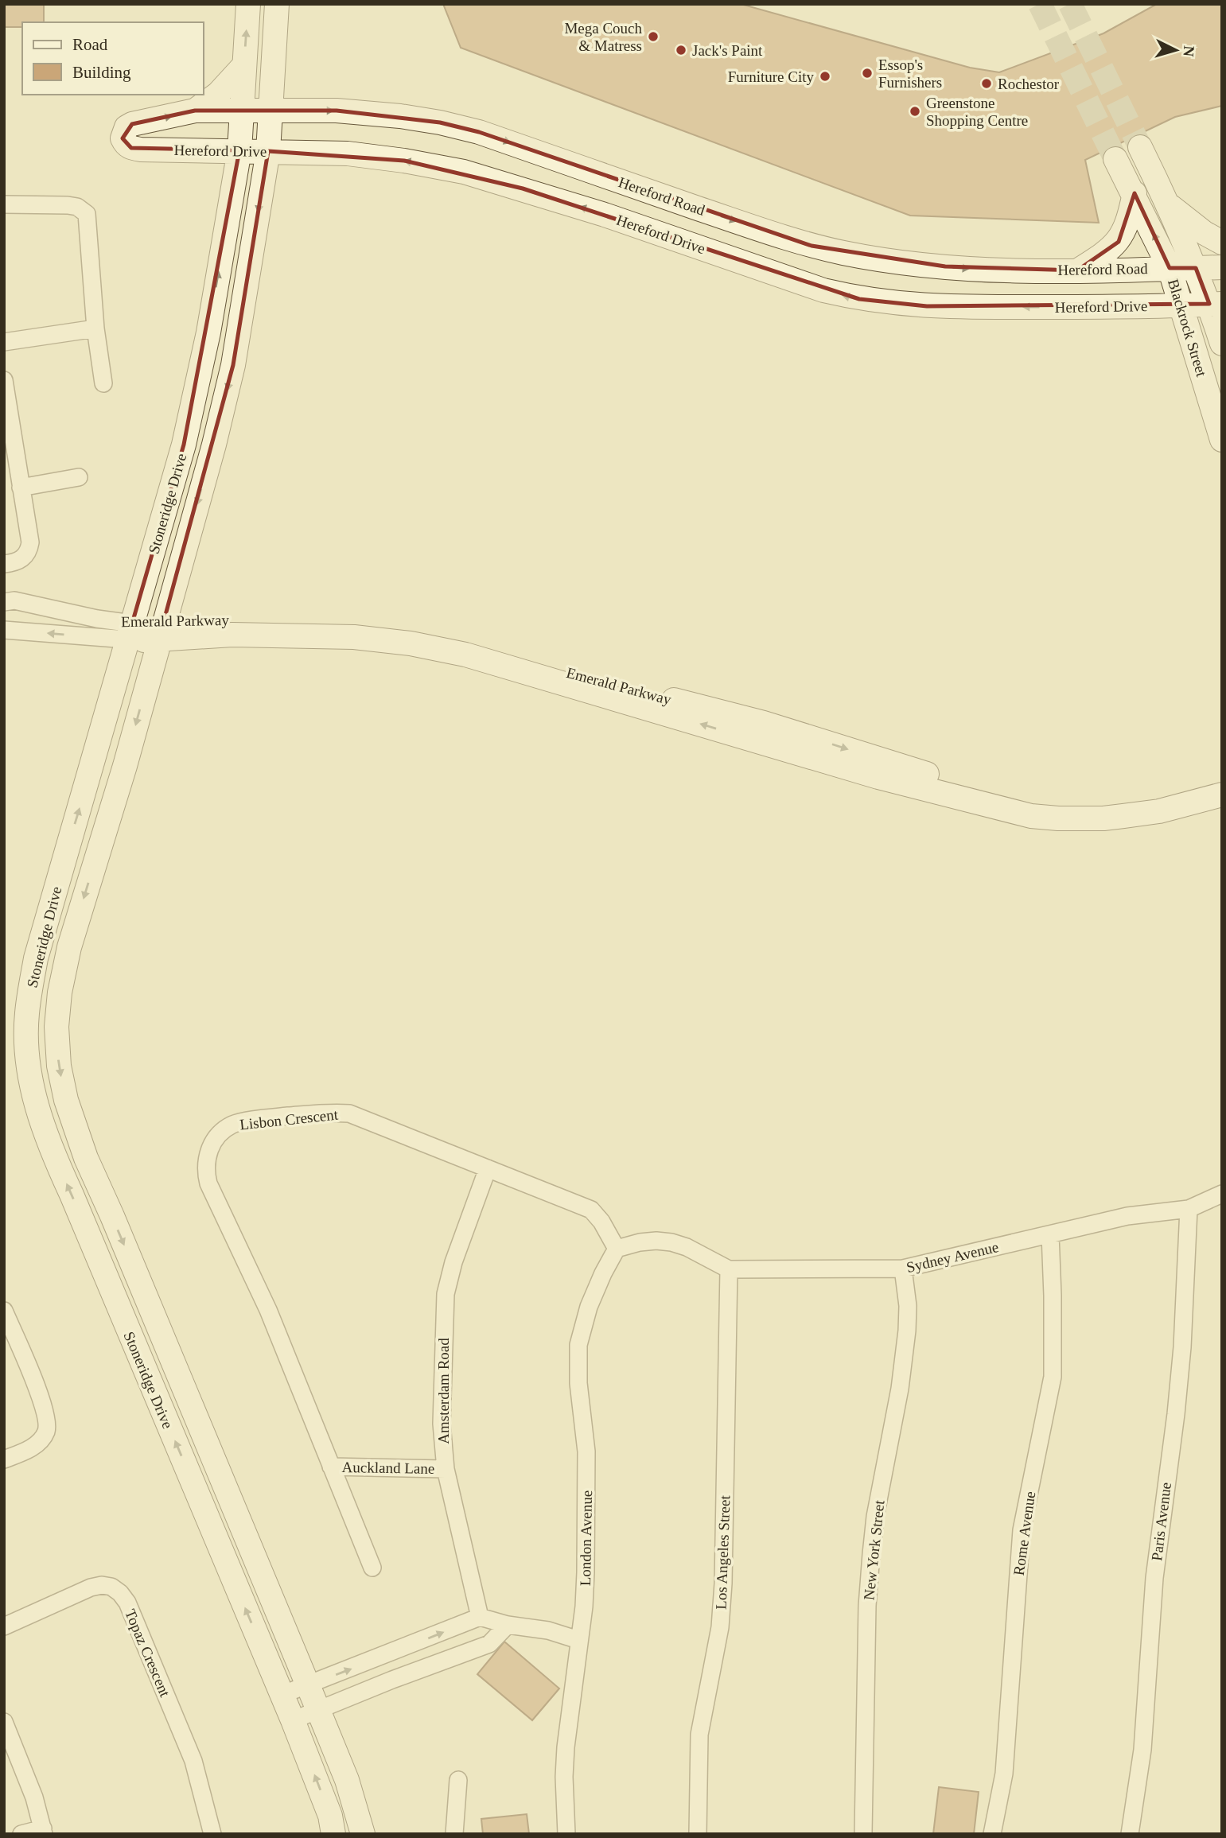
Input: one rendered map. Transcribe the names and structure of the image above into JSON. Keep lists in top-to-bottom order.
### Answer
{
  "streets": {
    "street": [
      "Hereford Drive",
      "Hereford Road",
      "Blackrock Street",
      "Stoneridge Drive",
      "Emerald Parkway",
      "Lisbon Crescent",
      "Sydney Avenue",
      "Amsterdam Road",
      "Auckland Lane",
      "Paris Avenue",
      "Rome Avenue",
      "London Avenue",
      "New York Street",
      "Los Angeles Street",
      "Topaz Crescent"
    ]
  },
  "crossings": [
    ["Hereford Drive", "Hereford Road"],
    ["Hereford Drive", "Blackrock Street"],
    ["Hereford Drive", "Stoneridge Drive"],
    ["Hereford Road", "Blackrock Street"],
    ["Hereford Road", "Stoneridge Drive"],
    ["Stoneridge Drive", "Emerald Parkway"],
    ["Lisbon Crescent", "Sydney Avenue"],
    ["Lisbon Crescent", "Amsterdam Road"],
    ["Lisbon Crescent", "Auckland Lane"],
    ["Lisbon Crescent", "London Avenue"],
    ["Sydney Avenue", "Paris Avenue"],
    ["Sydney Avenue", "Rome Avenue"],
    ["Sydney Avenue", "London Avenue"],
    ["Sydney Avenue", "New York Street"],
    ["Sydney Avenue", "Los Angeles Street"],
    ["Amsterdam Road", "Auckland Lane"]
  ],
  "one_way": ["Hereford Drive", "Hereford Road"],
  "places": [
    "Mega Couch & Matress",
    "Jack's Paint",
    "Essop's Furnishers",
    "Furniture City",
    "Rochestor",
    "Greenstone Shopping Centre"
  ],
  "legend": ["Road", "Building"],
  "north": "right"
}
